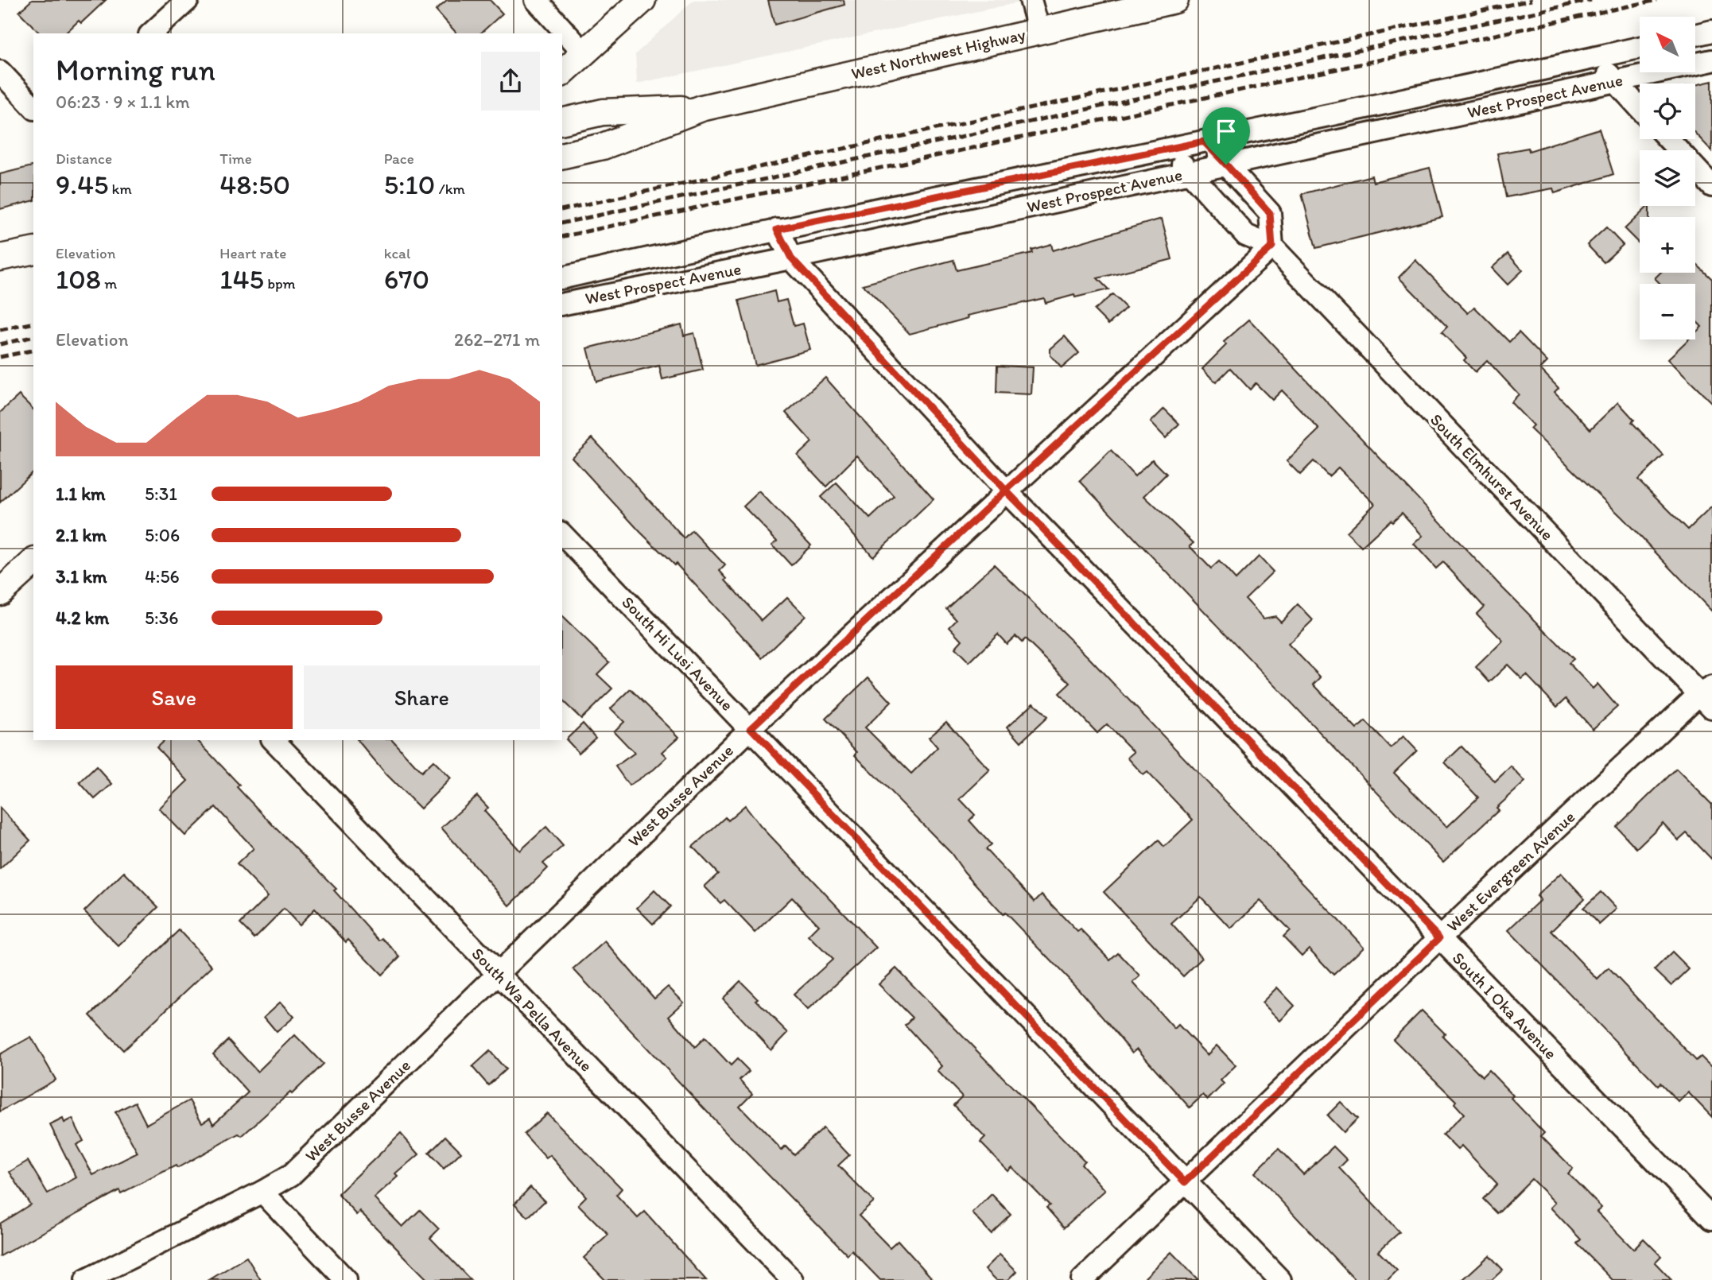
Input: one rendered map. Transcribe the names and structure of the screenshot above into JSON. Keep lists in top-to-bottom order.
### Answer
{
  "streets": {
    "main road": ["West Northwest Highway"],
    "street": [
      "West Prospect Avenue",
      "South Elmhurst Avenue",
      "South Hi Lusi Avenue",
      "West Busse Avenue",
      "West Evergreen Avenue",
      "South I Oka Avenue",
      "South Wa Pella Avenue"
    ]
  },
  "crossings": [
    ["West Prospect Avenue", "South Elmhurst Avenue"],
    ["West Prospect Avenue", "South I Oka Avenue"],
    ["South Elmhurst Avenue", "West Busse Avenue"],
    ["South Elmhurst Avenue", "West Evergreen Avenue"],
    ["South Hi Lusi Avenue", "West Busse Avenue"],
    ["South Hi Lusi Avenue", "West Evergreen Avenue"],
    ["West Busse Avenue", "South I Oka Avenue"],
    ["West Busse Avenue", "South Wa Pella Avenue"],
    ["West Evergreen Avenue", "South I Oka Avenue"]
  ],
  "north": "top left",
  "page": {
    "map_buttons": ["+", "−"],
    "heading": ["Morning run", "06:23 · 9 × 1.1 km"],
    "stats": [
      ["Distance", "9.45 km"],
      ["Time", "48:50"],
      ["Pace", "5:10 /km"],
      ["Elevation", "108 m"],
      ["Heart rate", "145 bpm"],
      ["kcal", "670"]
    ],
    "chart": ["Elevation", "262–271 m"],
    "list": [
      {
        "name": "1.1 km",
        "note": "5:31"
      },
      {
        "name": "2.1 km",
        "note": "5:06"
      },
      {
        "name": "3.1 km",
        "note": "4:56"
      },
      {
        "name": "4.2 km",
        "note": "5:36"
      }
    ],
    "buttons": ["Save", "Share"]
  }
}
